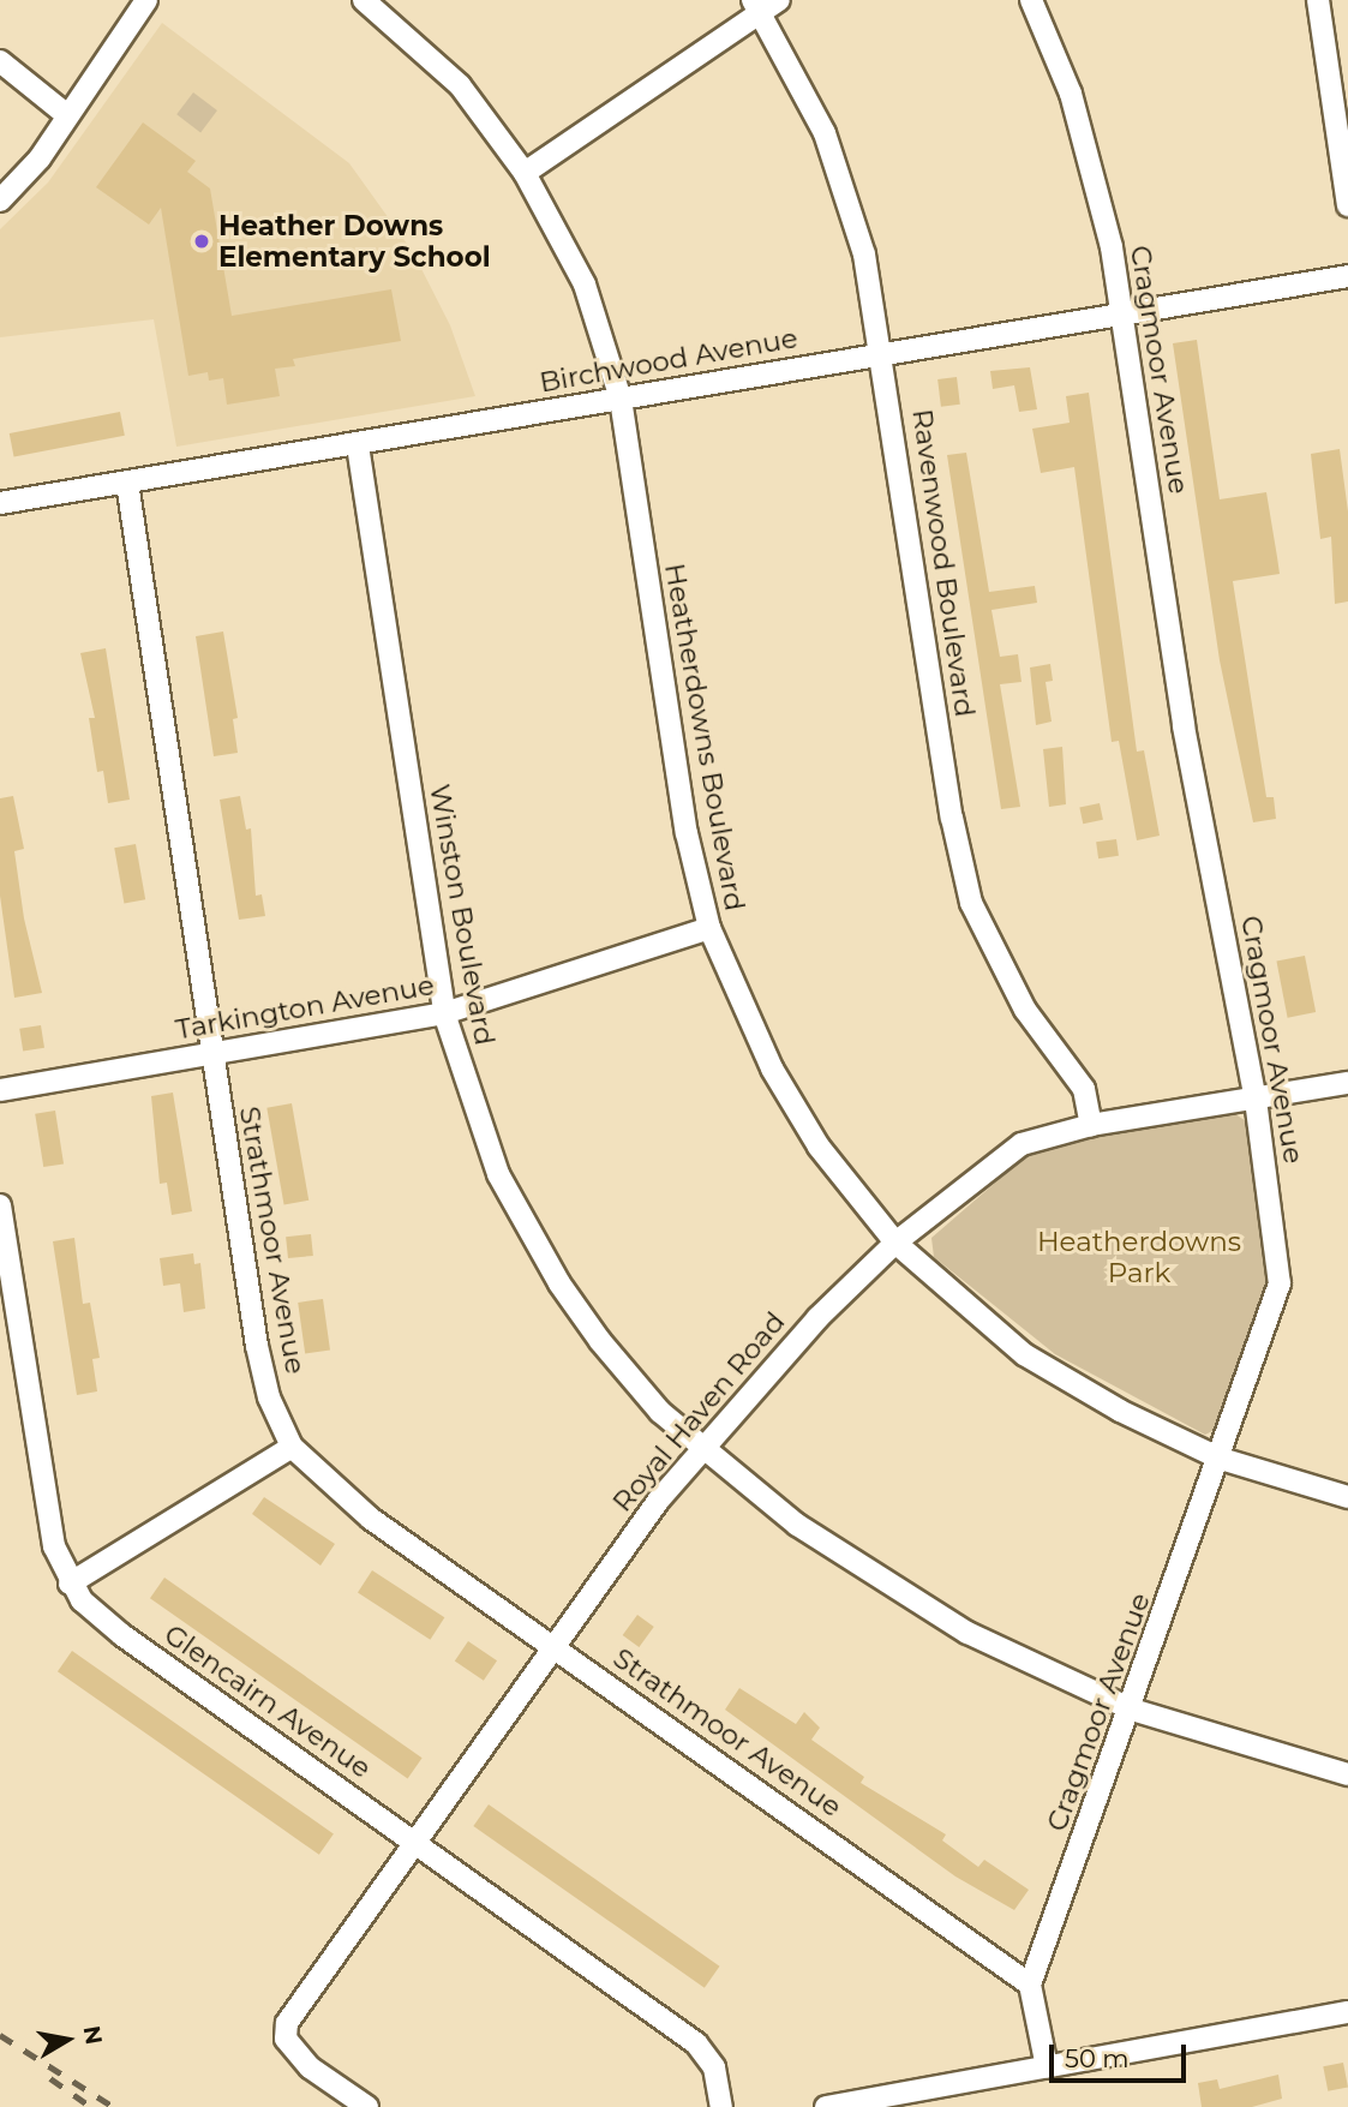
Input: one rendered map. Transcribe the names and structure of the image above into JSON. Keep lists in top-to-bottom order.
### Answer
{
  "streets": {
    "street": [
      "Birchwood Avenue",
      "Cragmoor Avenue",
      "Ravenwood Boulevard",
      "Heatherdowns Boulevard",
      "Winston Boulevard",
      "Tarkington Avenue",
      "Strathmoor Avenue",
      "Royal Haven Road",
      "Glencairn Avenue"
    ]
  },
  "crossings": [
    ["Birchwood Avenue", "Cragmoor Avenue"],
    ["Birchwood Avenue", "Ravenwood Boulevard"],
    ["Birchwood Avenue", "Heatherdowns Boulevard"],
    ["Birchwood Avenue", "Winston Boulevard"],
    ["Birchwood Avenue", "Strathmoor Avenue"],
    ["Cragmoor Avenue", "Heatherdowns Boulevard"],
    ["Cragmoor Avenue", "Winston Boulevard"],
    ["Cragmoor Avenue", "Strathmoor Avenue"],
    ["Cragmoor Avenue", "Royal Haven Road"],
    ["Ravenwood Boulevard", "Royal Haven Road"],
    ["Heatherdowns Boulevard", "Tarkington Avenue"],
    ["Heatherdowns Boulevard", "Royal Haven Road"],
    ["Winston Boulevard", "Tarkington Avenue"],
    ["Winston Boulevard", "Royal Haven Road"],
    ["Tarkington Avenue", "Strathmoor Avenue"],
    ["Strathmoor Avenue", "Royal Haven Road"],
    ["Royal Haven Road", "Glencairn Avenue"]
  ],
  "parks": ["Heatherdowns Park"],
  "places": ["Heather Downs Elementary School"],
  "scale_bar": "50 m",
  "north": "right"
}
